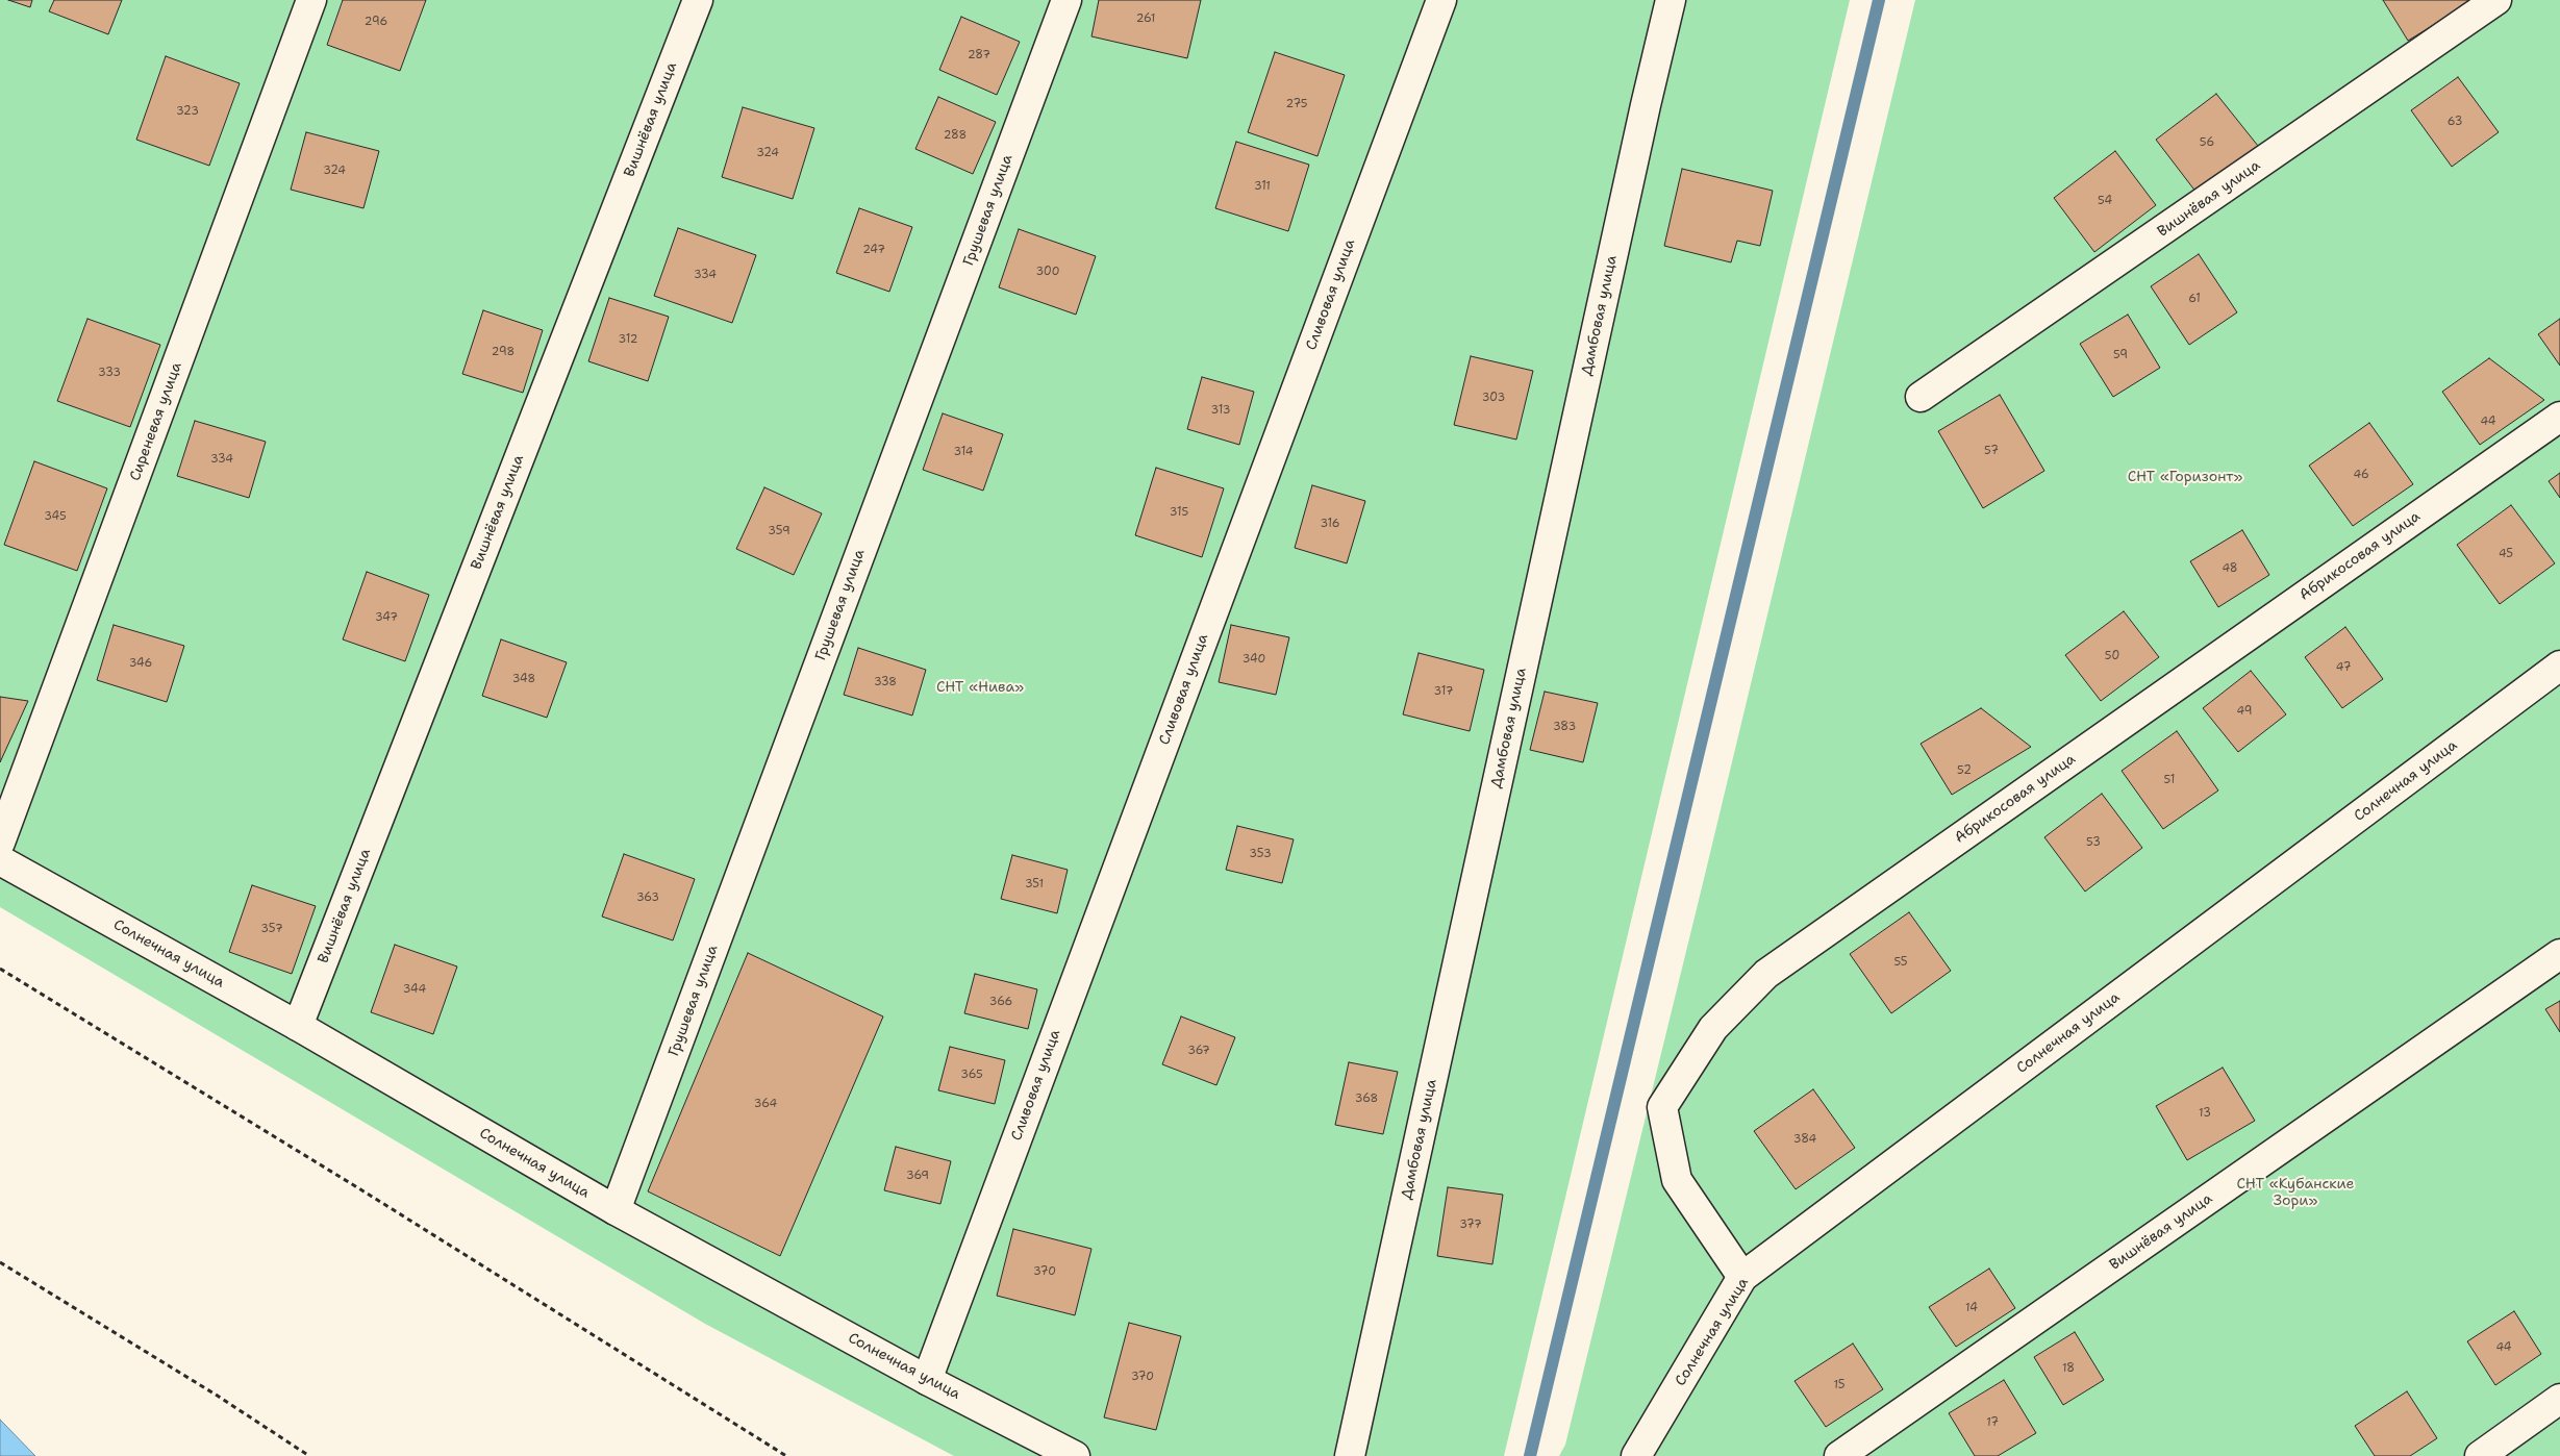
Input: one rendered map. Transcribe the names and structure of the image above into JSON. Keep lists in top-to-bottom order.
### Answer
{
  "streets": {
    "street": [
      "Вишнёвая улица",
      "Грушевая улица",
      "Сливовая улица",
      "Дамбовая улица",
      "Сиреневая улица",
      "Абрикосовая улица",
      "Солнечная улица"
    ]
  },
  "crossings": [
    ["Вишнёвая улица", "Солнечная улица"],
    ["Грушевая улица", "Солнечная улица"],
    ["Сливовая улица", "Солнечная улица"],
    ["Абрикосовая улица", "Солнечная улица"]
  ],
  "parks": ["СНТ «Горизонт»", "СНТ «Нива»", "СНТ «Кубанские Зори»"],
  "house_numbers": [
    "261",
    "296",
    "287",
    "275",
    "323",
    "63",
    "288",
    "56",
    "324",
    "324",
    "311",
    "54",
    "247",
    "300",
    "334",
    "61",
    "312",
    "298",
    "59",
    "333",
    "303",
    "313",
    "44",
    "57",
    "314",
    "334",
    "46",
    "315",
    "345",
    "316",
    "359",
    "45",
    "48",
    "347",
    "50",
    "340",
    "346",
    "47",
    "348",
    "338",
    "317",
    "49",
    "383",
    "52",
    "51",
    "53",
    "353",
    "351",
    "363",
    "357",
    "55",
    "344",
    "366",
    "367",
    "365",
    "368",
    "364",
    "13",
    "384",
    "369",
    "377",
    "370",
    "14",
    "44",
    "18",
    "370",
    "15",
    "17"
  ]
}
